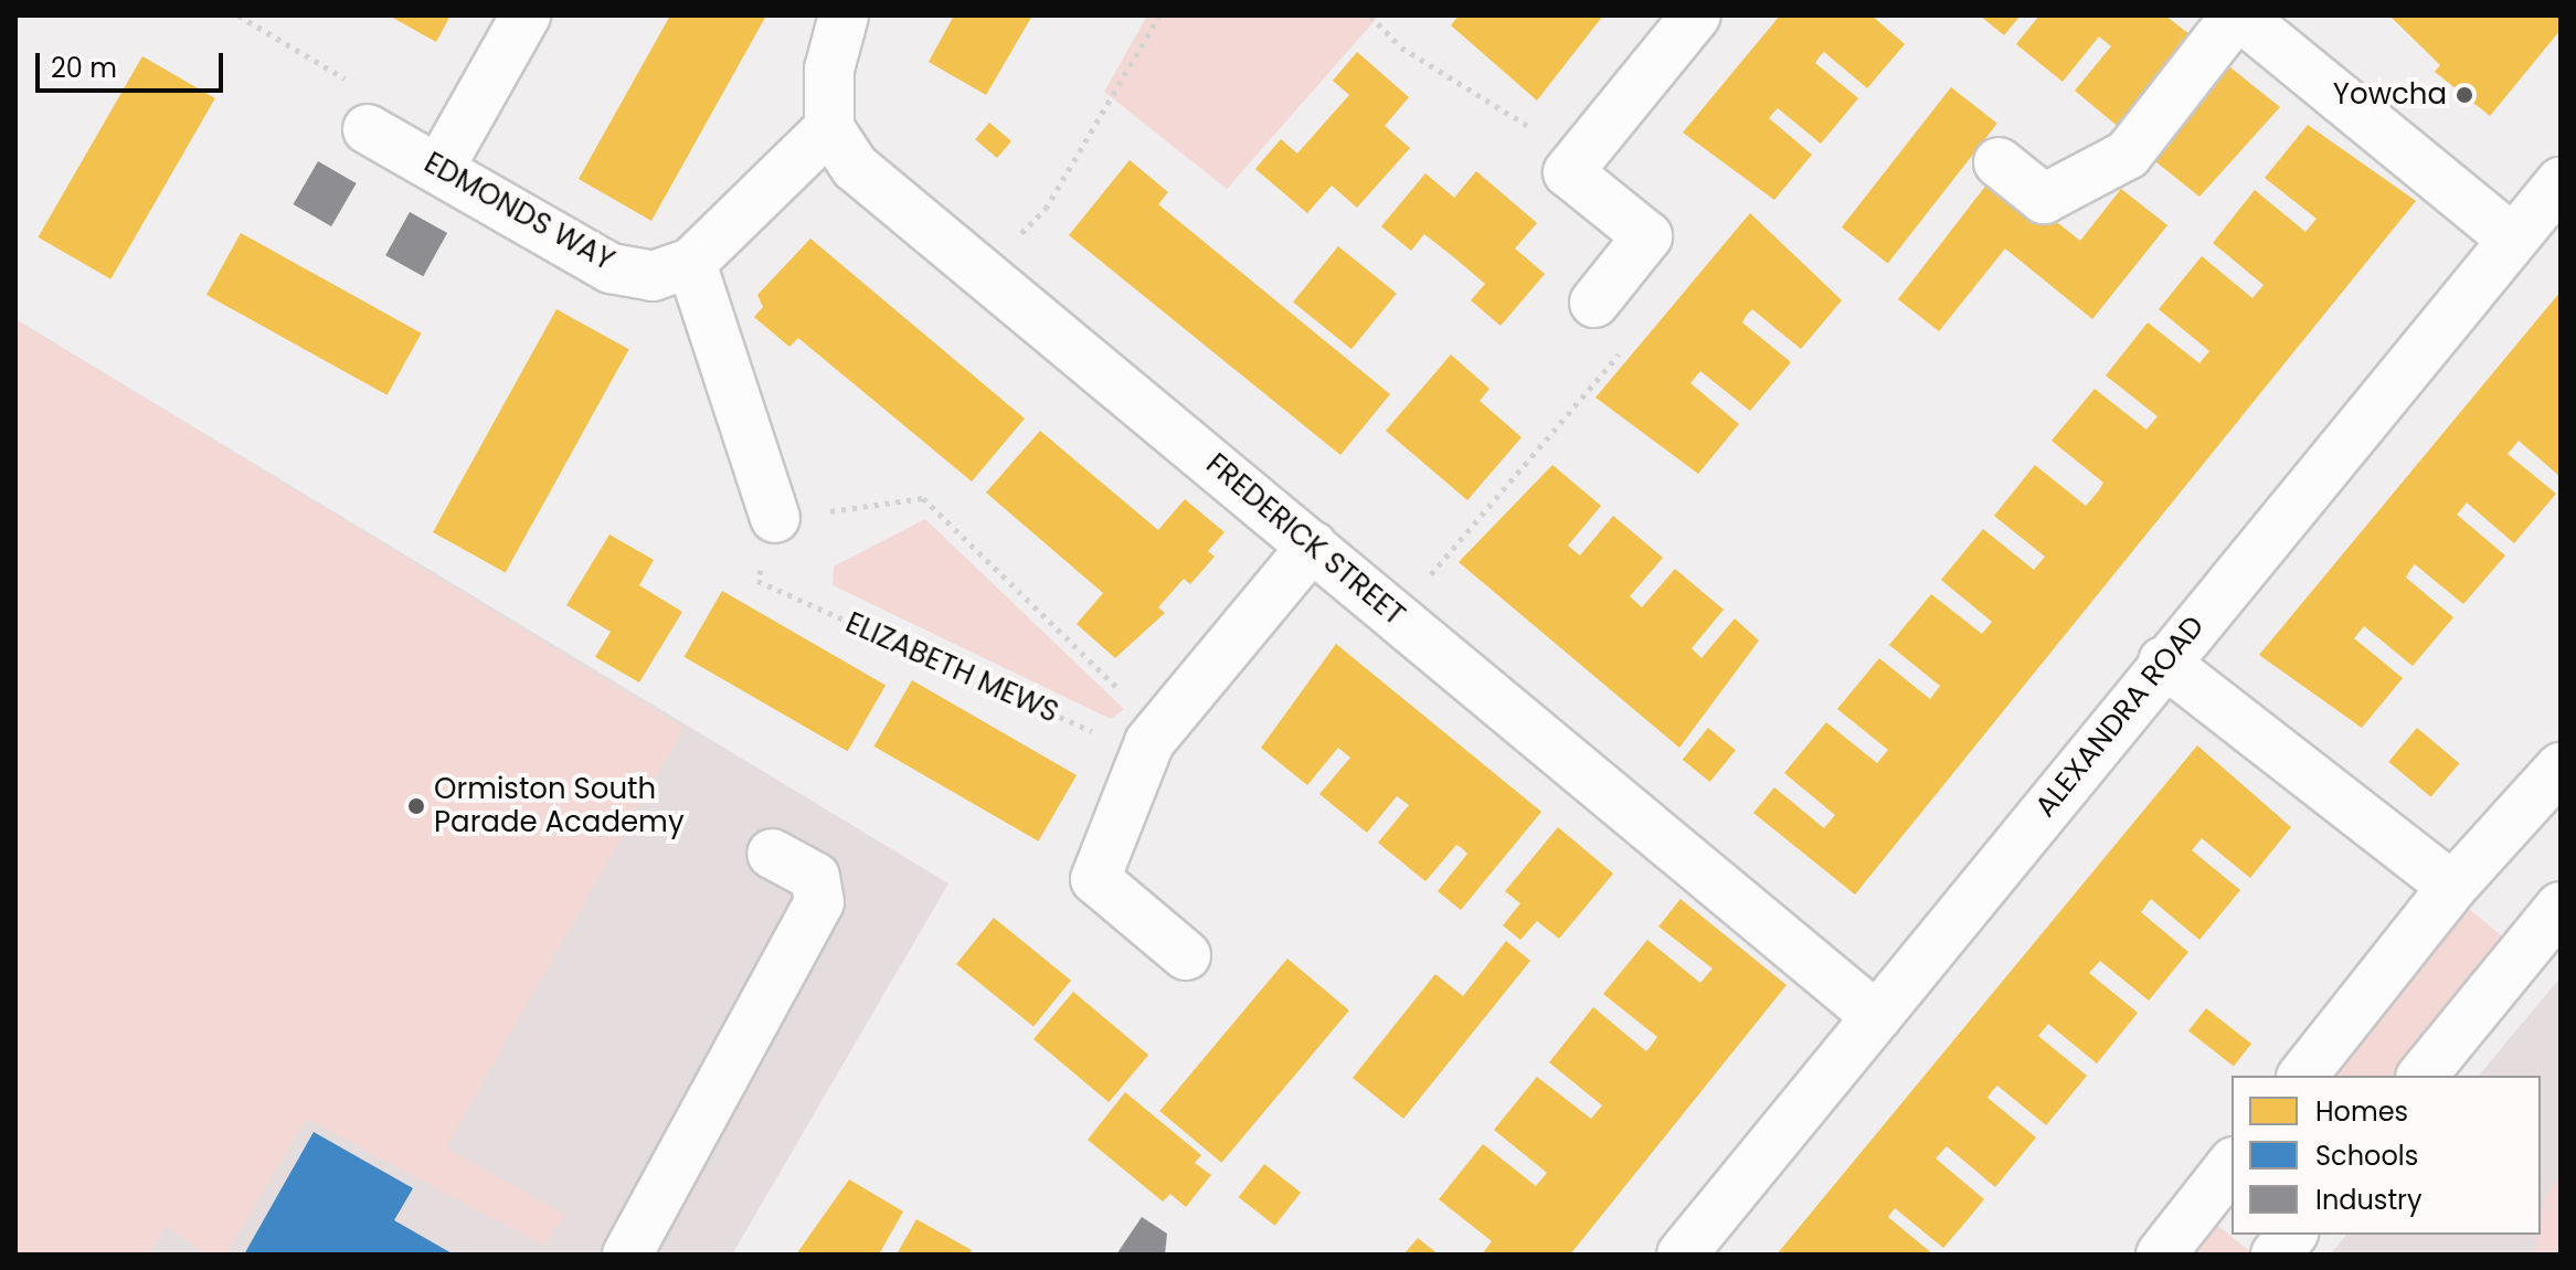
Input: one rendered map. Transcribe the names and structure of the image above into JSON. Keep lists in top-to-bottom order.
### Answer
{
  "streets": {
    "street": ["EDMONDS WAY", "FREDERICK STREET", "ALEXANDRA ROAD"],
    "path": ["ELIZABETH MEWS"]
  },
  "crossings": [
    ["EDMONDS WAY", "FREDERICK STREET"],
    ["FREDERICK STREET", "ALEXANDRA ROAD"]
  ],
  "places": ["Yowcha", "Ormiston South Parade Academy"],
  "legend": ["Homes", "Schools", "Industry"],
  "scale_bar": "20 m"
}
